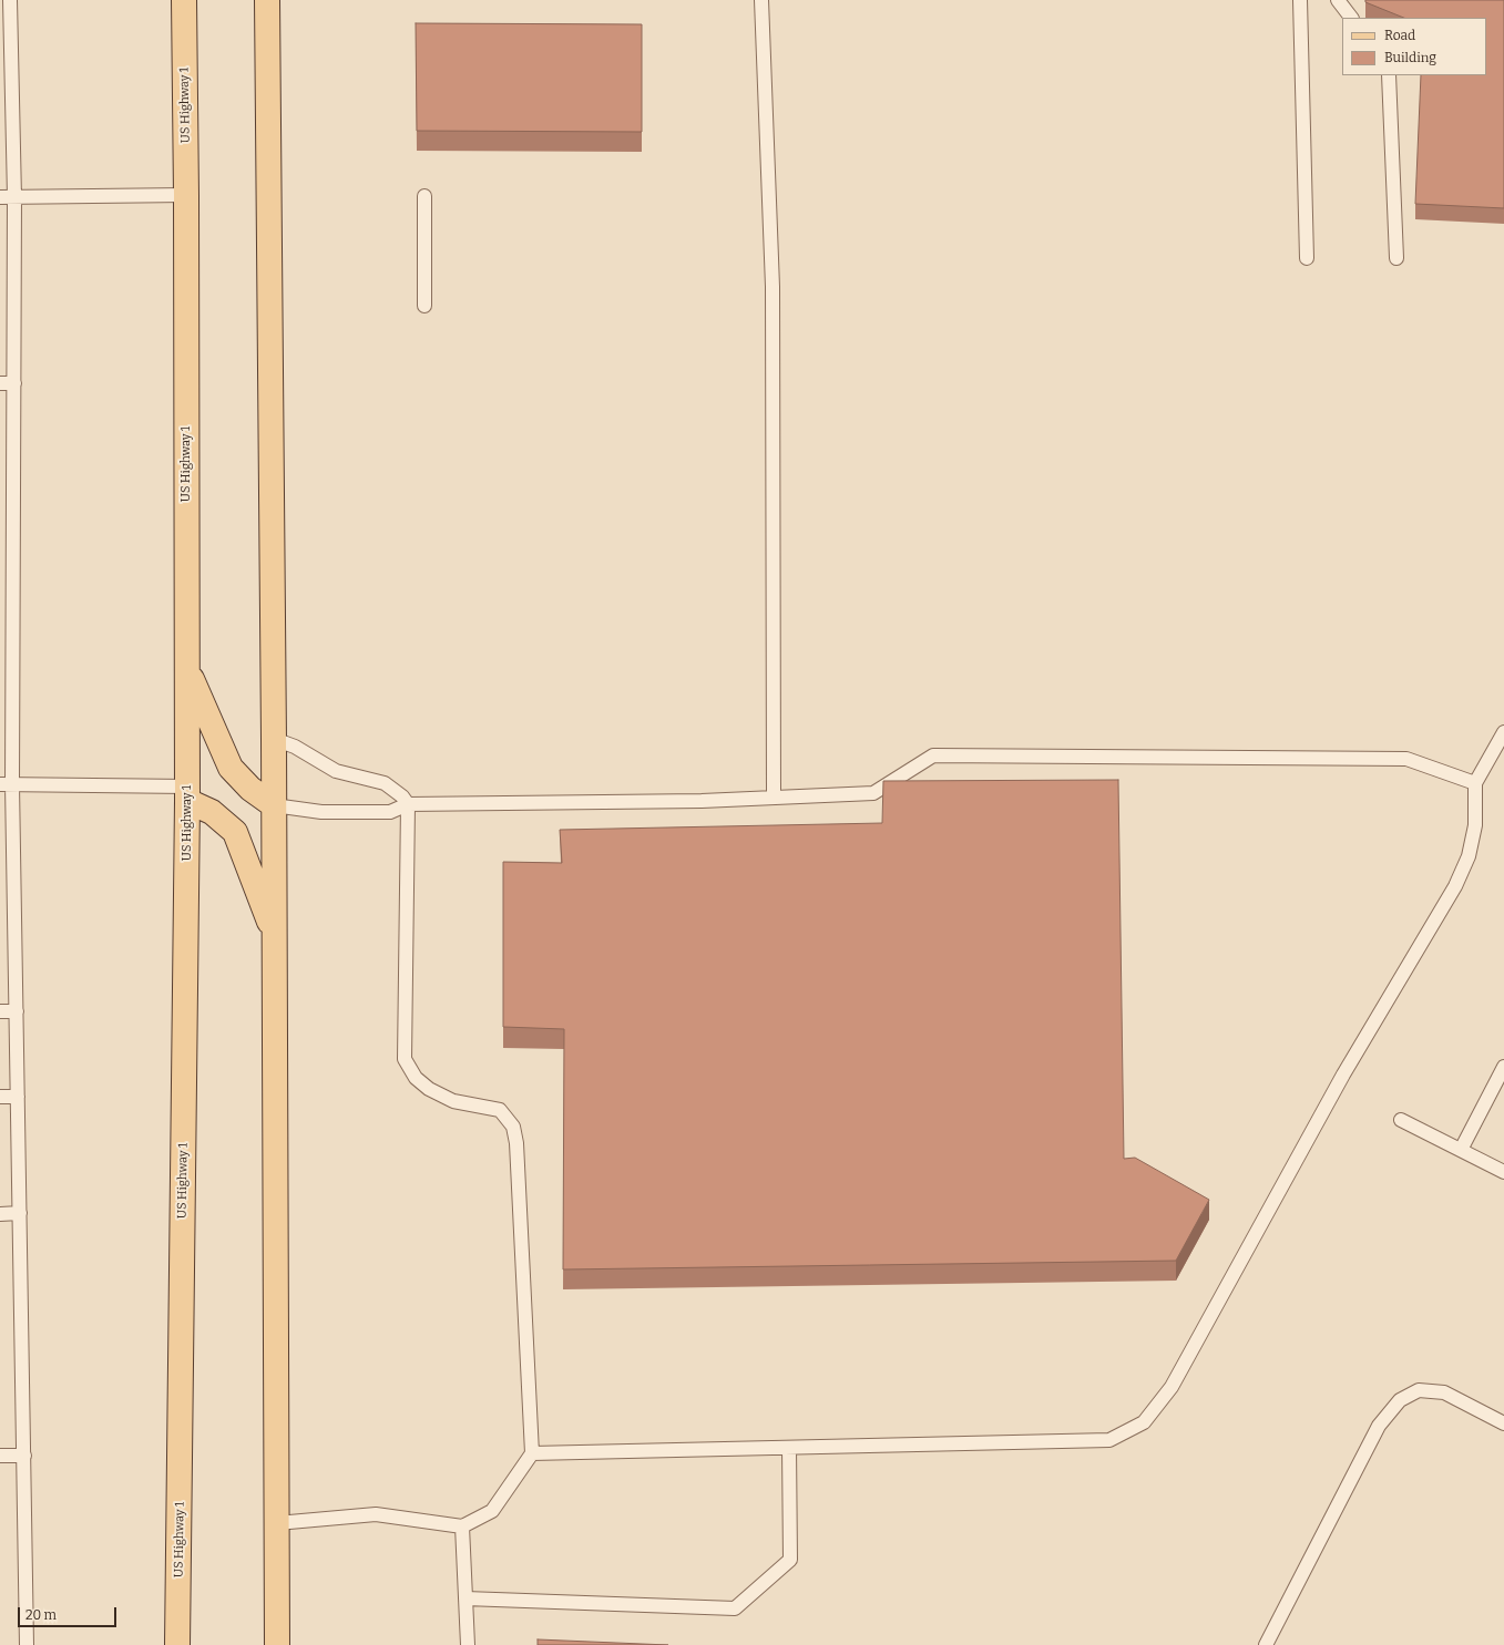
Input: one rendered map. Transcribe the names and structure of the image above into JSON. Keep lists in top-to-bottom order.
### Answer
{
  "streets": {
    "main road": ["US Highway 1"]
  },
  "legend": ["Road", "Building"],
  "scale_bar": "20 m"
}
